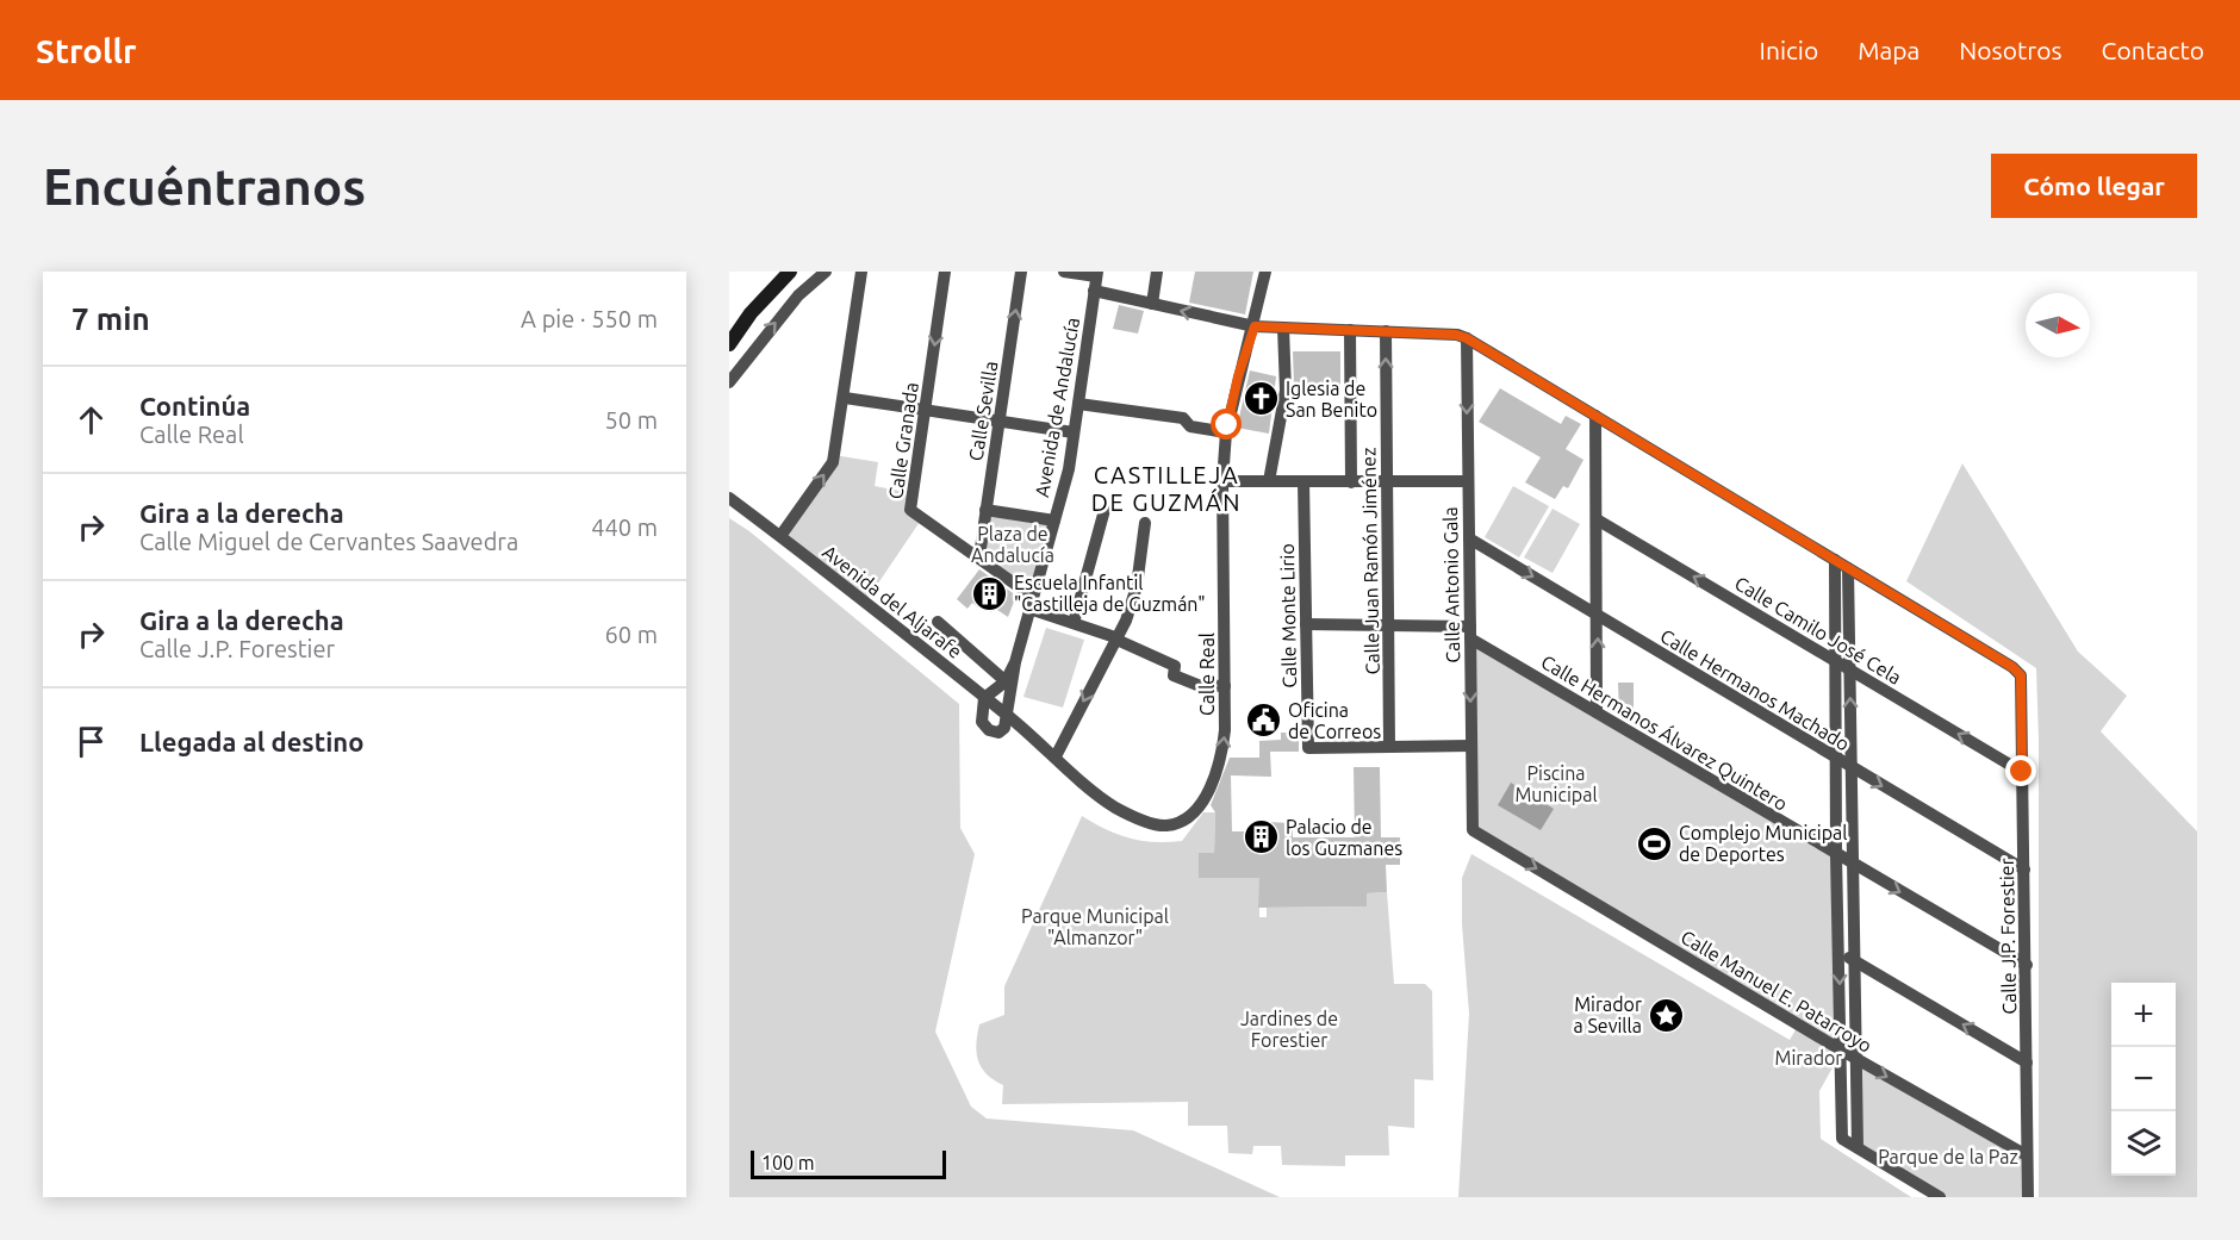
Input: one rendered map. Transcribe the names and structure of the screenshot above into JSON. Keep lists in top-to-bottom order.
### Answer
{
  "streets": {
    "street": [
      "Avenida de Andalucía",
      "Calle Sevilla",
      "Calle Granada",
      "Calle Juan Ramón Jiménez",
      "Calle Antonio Gala",
      "Avenida del Aljarafe",
      "Calle Monte Lirio",
      "Calle Camilo José Cela",
      "Calle Real",
      "Calle Hermanos Machado",
      "Calle Hermanos Álvarez Quintero",
      "Calle J.P. Forestier",
      "Calle Manuel E. Patarroyo"
    ]
  },
  "crossings": [
    ["Avenida de Andalucía", "Calle Granada"],
    ["Avenida de Andalucía", "Avenida del Aljarafe"],
    ["Calle Sevilla", "Calle Granada"],
    ["Calle Granada", "Calle Real"],
    ["Calle Juan Ramón Jiménez", "Calle Monte Lirio"],
    ["Calle Antonio Gala", "Calle Hermanos Machado"],
    ["Calle Antonio Gala", "Calle Hermanos Álvarez Quintero"],
    ["Calle Antonio Gala", "Calle Manuel E. Patarroyo"],
    ["Avenida del Aljarafe", "Calle Real"],
    ["Calle Camilo José Cela", "Calle J.P. Forestier"],
    ["Calle Hermanos Machado", "Calle J.P. Forestier"],
    ["Calle Hermanos Álvarez Quintero", "Calle J.P. Forestier"],
    ["Calle J.P. Forestier", "Calle Manuel E. Patarroyo"]
  ],
  "one_way": ["Calle Sevilla", "Calle Antonio Gala", "Calle Hermanos Machado"],
  "districts": ["CASTILLEJA DE GUZMÁN"],
  "parks": [
    "Plaza de Andalucía",
    "Piscina Municipal",
    "Parque Municipal \"Almanzor\"",
    "Jardines de Forestier",
    "Mirador",
    "Parque de la Paz"
  ],
  "places": {
    "church": ["Iglesia de San Benito"],
    "building": ["Escuela Infantil \"Castilleja de Guzmán\"", "Palacio de los Guzmanes"],
    "public building": ["Oficina de Correos"],
    "sports": ["Complejo Municipal de Deportes"],
    "place": ["Mirador a Sevilla"]
  },
  "scale_bar": "100 m",
  "north": "right",
  "page": {
    "header": "Strollr",
    "nav": [
      "Inicio",
      "Mapa",
      "Nosotros",
      "Contacto"
    ],
    "buttons": "Cómo llegar",
    "title": "Encuéntranos",
    "heading": ["7 min", "A pie · 550 m"],
    "list": [
      ["Continúa", "Calle Real", "50 m"],
      ["Gira a la derecha", "Calle Miguel de Cervantes Saavedra", "440 m"],
      ["Gira a la derecha", "Calle J.P. Forestier", "60 m"],
      "Llegada al destino"
    ],
    "map_buttons": ["+", "−"],
    "scale": "100 m"
  }
}
